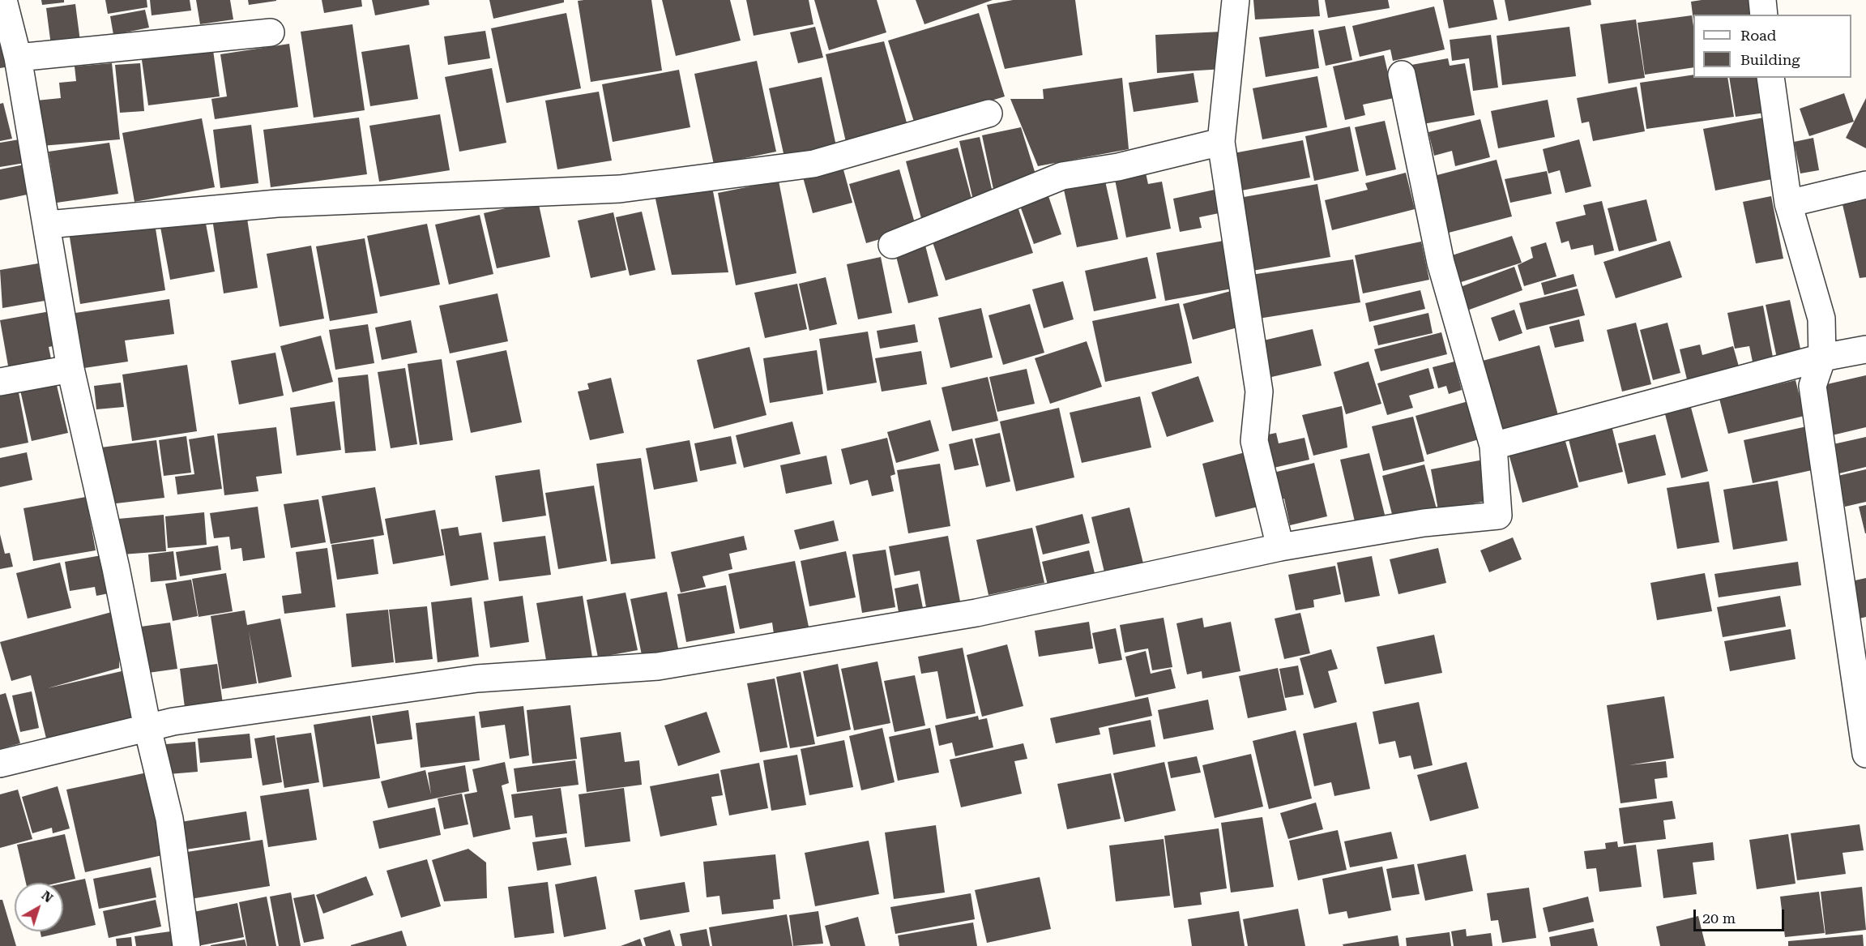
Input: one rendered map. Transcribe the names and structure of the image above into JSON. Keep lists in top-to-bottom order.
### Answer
{
  "legend": ["Road", "Building"],
  "scale_bar": "20 m",
  "north": "top right"
}
